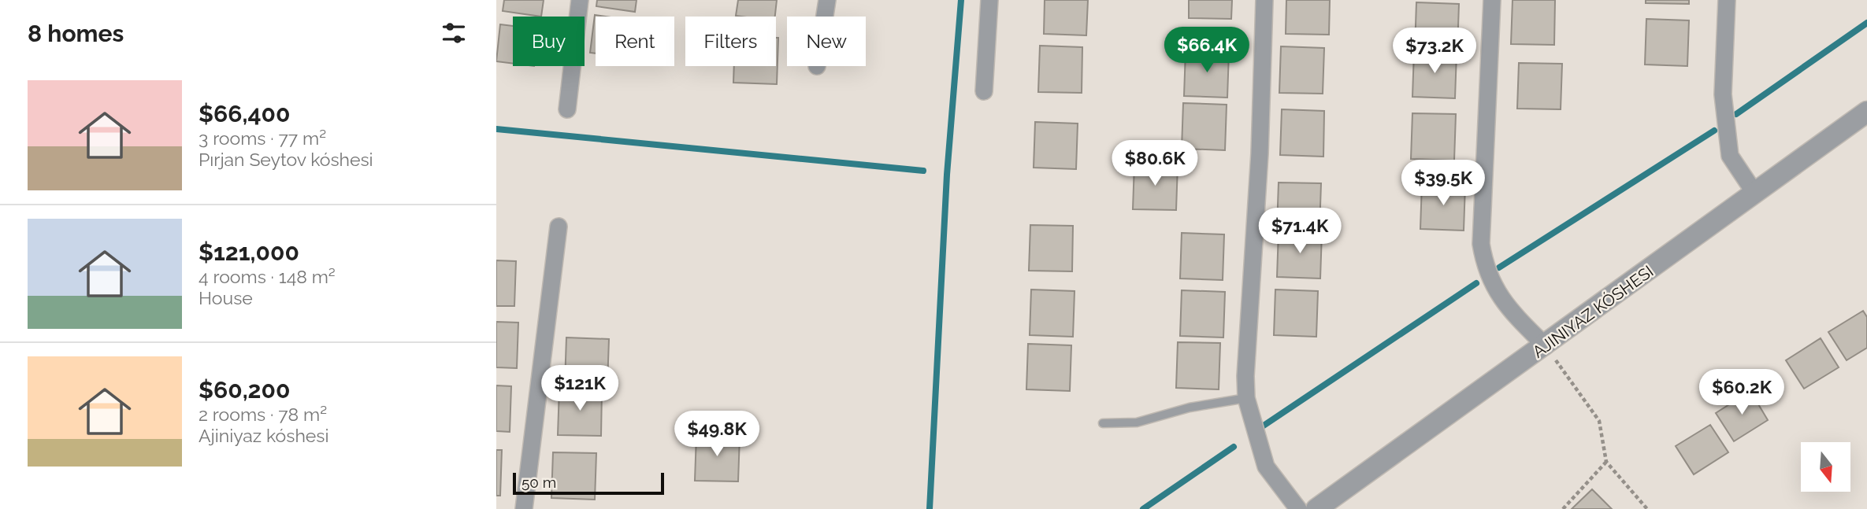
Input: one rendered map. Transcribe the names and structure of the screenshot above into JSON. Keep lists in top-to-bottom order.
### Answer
{
  "streets": {
    "street": ["AJINIYAZ KÓSHESI"]
  },
  "scale_bar": "50 m",
  "north": "bottom",
  "page": {
    "heading": "8 homes",
    "chip": [
      "Buy",
      "Rent",
      "Filters",
      "New"
    ],
    "price": [
      "$66.4K",
      "$73.2K",
      "$80.6K",
      "$39.5K",
      "$71.4K",
      "$121K",
      "$60.2K",
      "$49.8K"
    ],
    "list": [
      {
        "name": "$66,400",
        "note": "3 rooms · 77 m² · Pırjan Seytov kóshesi"
      },
      {
        "name": "$121,000",
        "note": "4 rooms · 148 m² · House"
      },
      {
        "name": "$60,200",
        "note": "2 rooms · 78 m² · Ajiniyaz kóshesi"
      }
    ],
    "scale": "50 m"
  }
}
